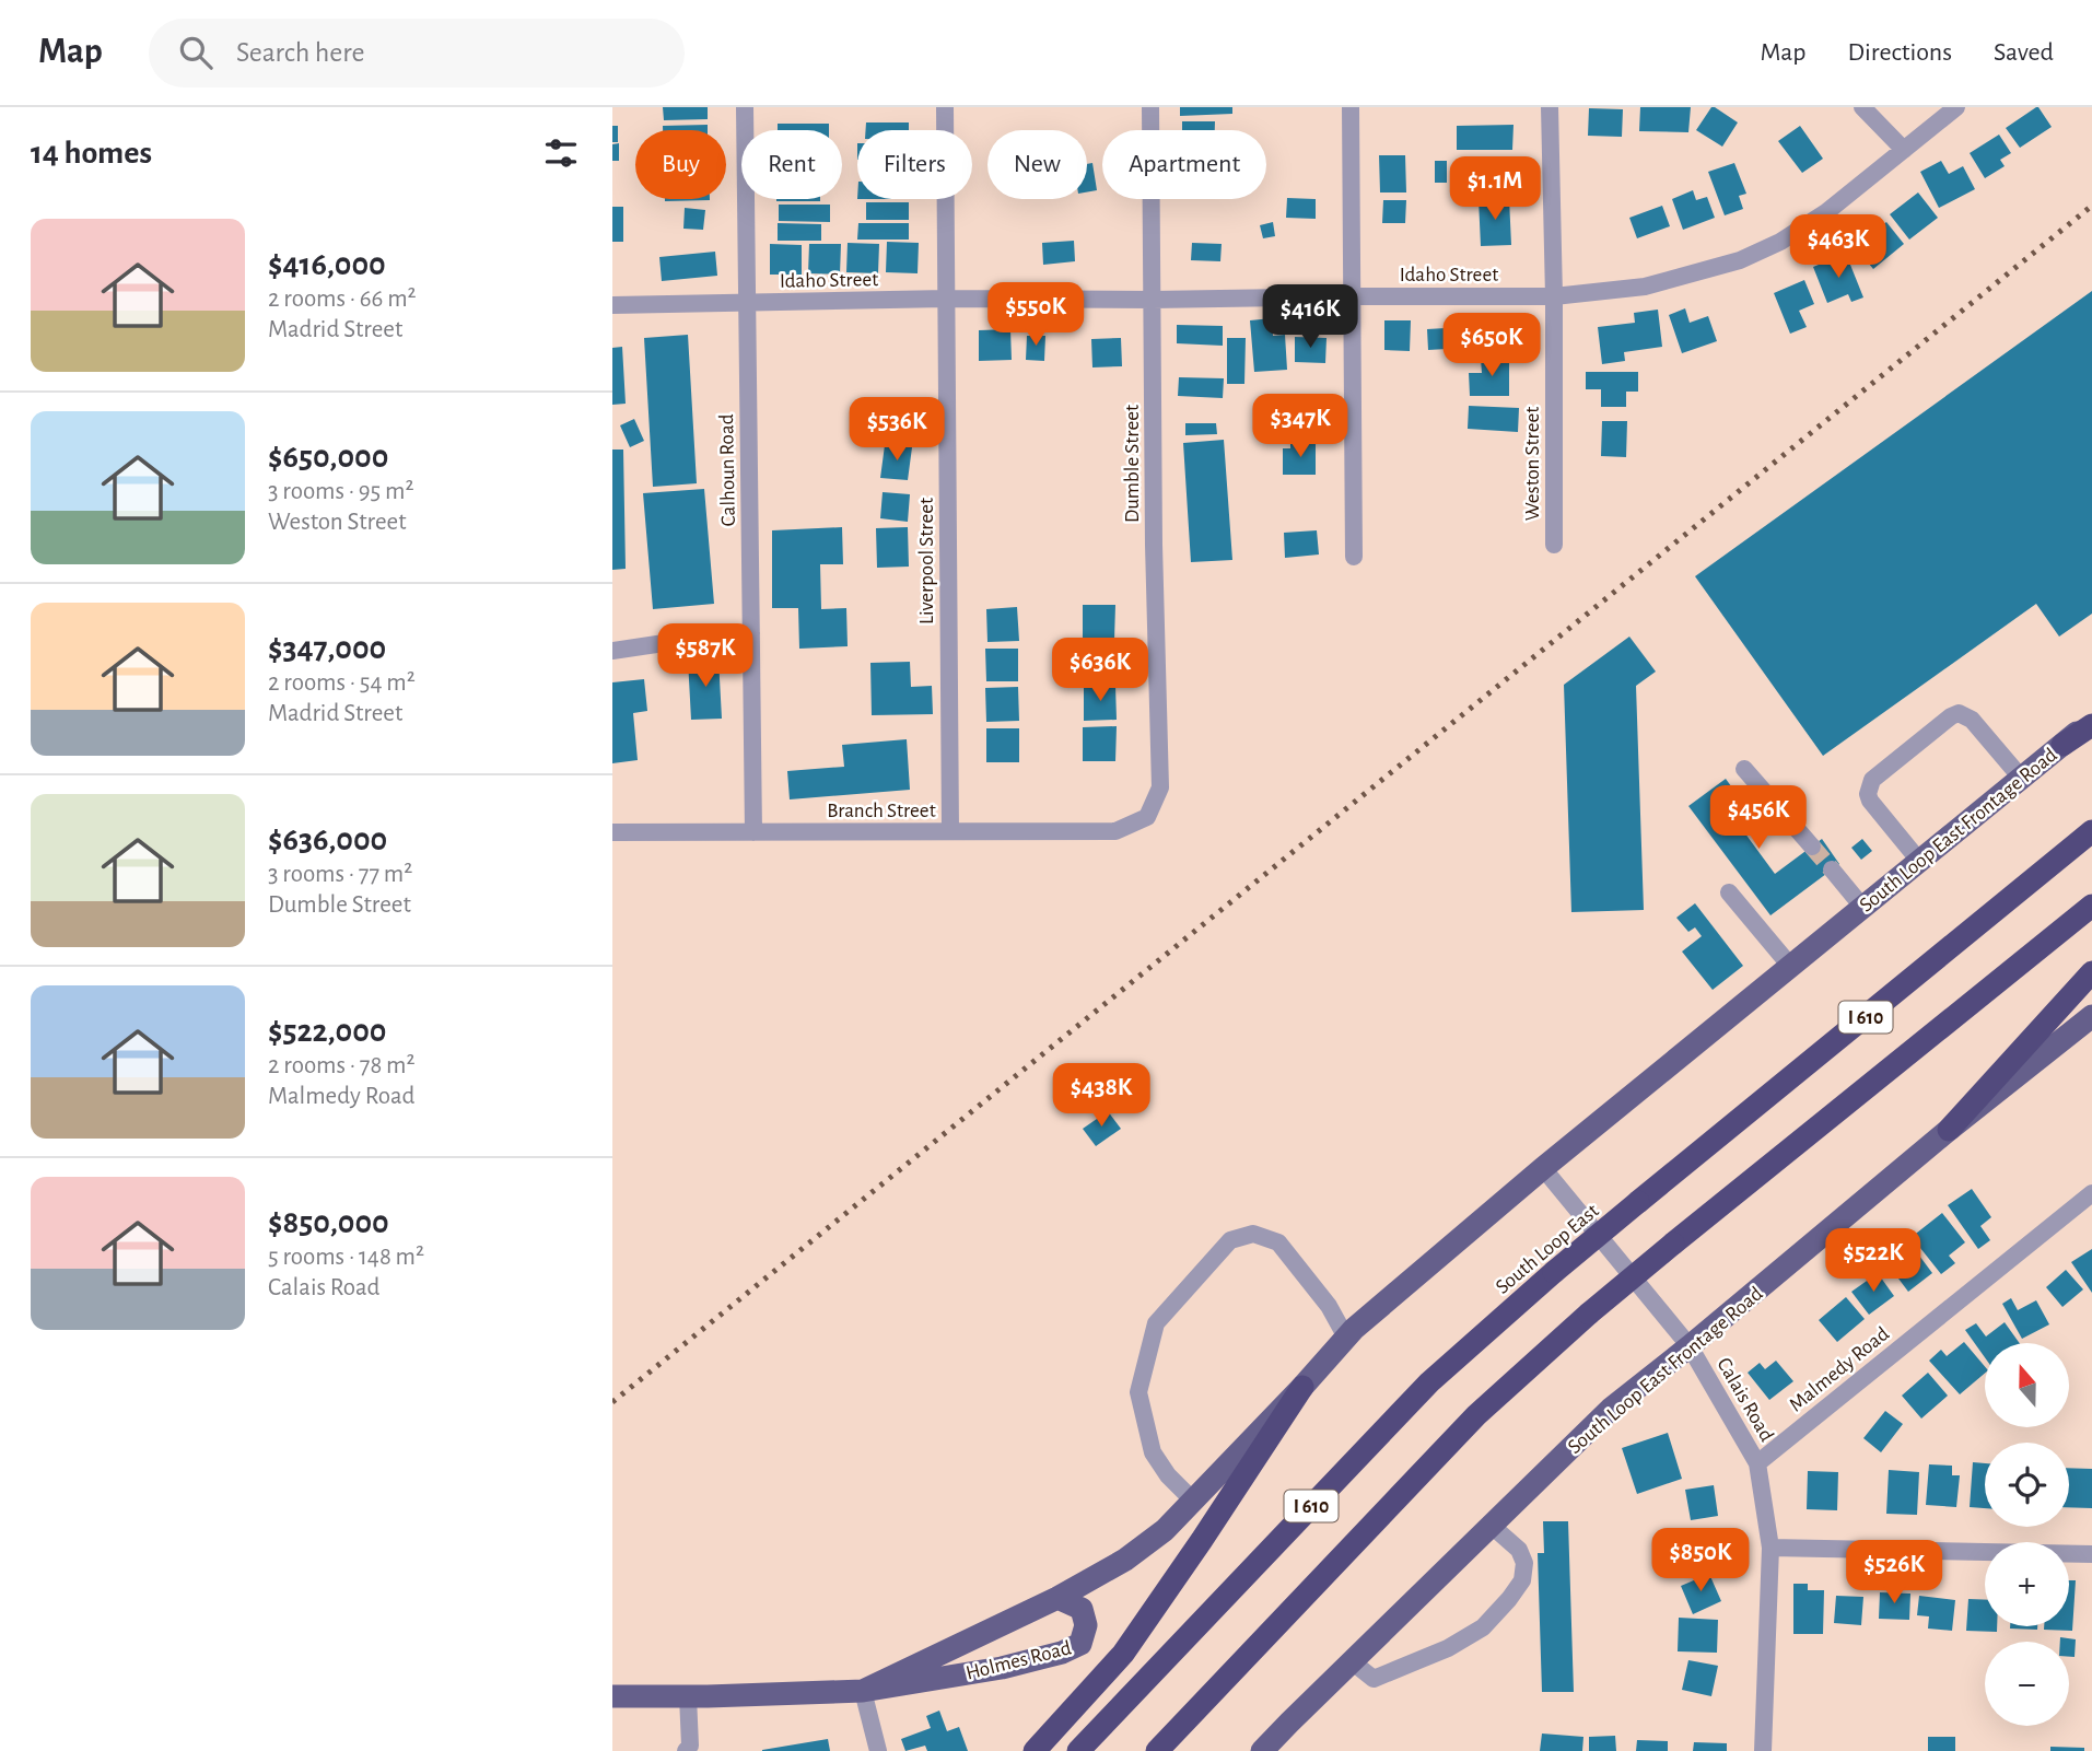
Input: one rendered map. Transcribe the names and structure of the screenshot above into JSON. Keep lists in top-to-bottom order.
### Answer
{
  "streets": {
    "highway": ["I 610", "South Loop East"],
    "main road": ["South Loop East Frontage Road", "Holmes Road"],
    "street": [
      "Idaho Street",
      "Dumble Street",
      "Weston Street",
      "Calhoun Road",
      "Liverpool Street",
      "Branch Street",
      "Malmedy Road",
      "Calais Road"
    ]
  },
  "crossings": [
    ["Idaho Street", "Dumble Street"],
    ["Idaho Street", "Weston Street"],
    ["Idaho Street", "Calhoun Road"],
    ["Idaho Street", "Liverpool Street"],
    ["Dumble Street", "Branch Street"],
    ["Calhoun Road", "Branch Street"],
    ["Liverpool Street", "Branch Street"],
    ["South Loop East Frontage Road", "Calais Road"],
    ["South Loop East Frontage Road", "Holmes Road"],
    ["Malmedy Road", "Calais Road"]
  ],
  "north": "top",
  "page": {
    "header": "Map",
    "search": "Search here",
    "nav": ["Map", "Directions", "Saved"],
    "heading": "14 homes",
    "chip": [
      "Buy",
      "Rent",
      "Filters",
      "New",
      "Apartment"
    ],
    "price": [
      "$1.1M",
      "$463K",
      "$550K",
      "$416K",
      "$650K",
      "$347K",
      "$536K",
      "$587K",
      "$636K",
      "$456K",
      "$438K",
      "$522K",
      "$850K",
      "$526K"
    ],
    "list": [
      {
        "name": "$416,000",
        "note": "2 rooms · 66 m² · Madrid Street"
      },
      {
        "name": "$650,000",
        "note": "3 rooms · 95 m² · Weston Street"
      },
      {
        "name": "$347,000",
        "note": "2 rooms · 54 m² · Madrid Street"
      },
      {
        "name": "$636,000",
        "note": "3 rooms · 77 m² · Dumble Street"
      },
      {
        "name": "$522,000",
        "note": "2 rooms · 78 m² · Malmedy Road"
      },
      {
        "name": "$850,000",
        "note": "5 rooms · 148 m² · Calais Road"
      }
    ],
    "map_buttons": ["+", "−"]
  }
}
